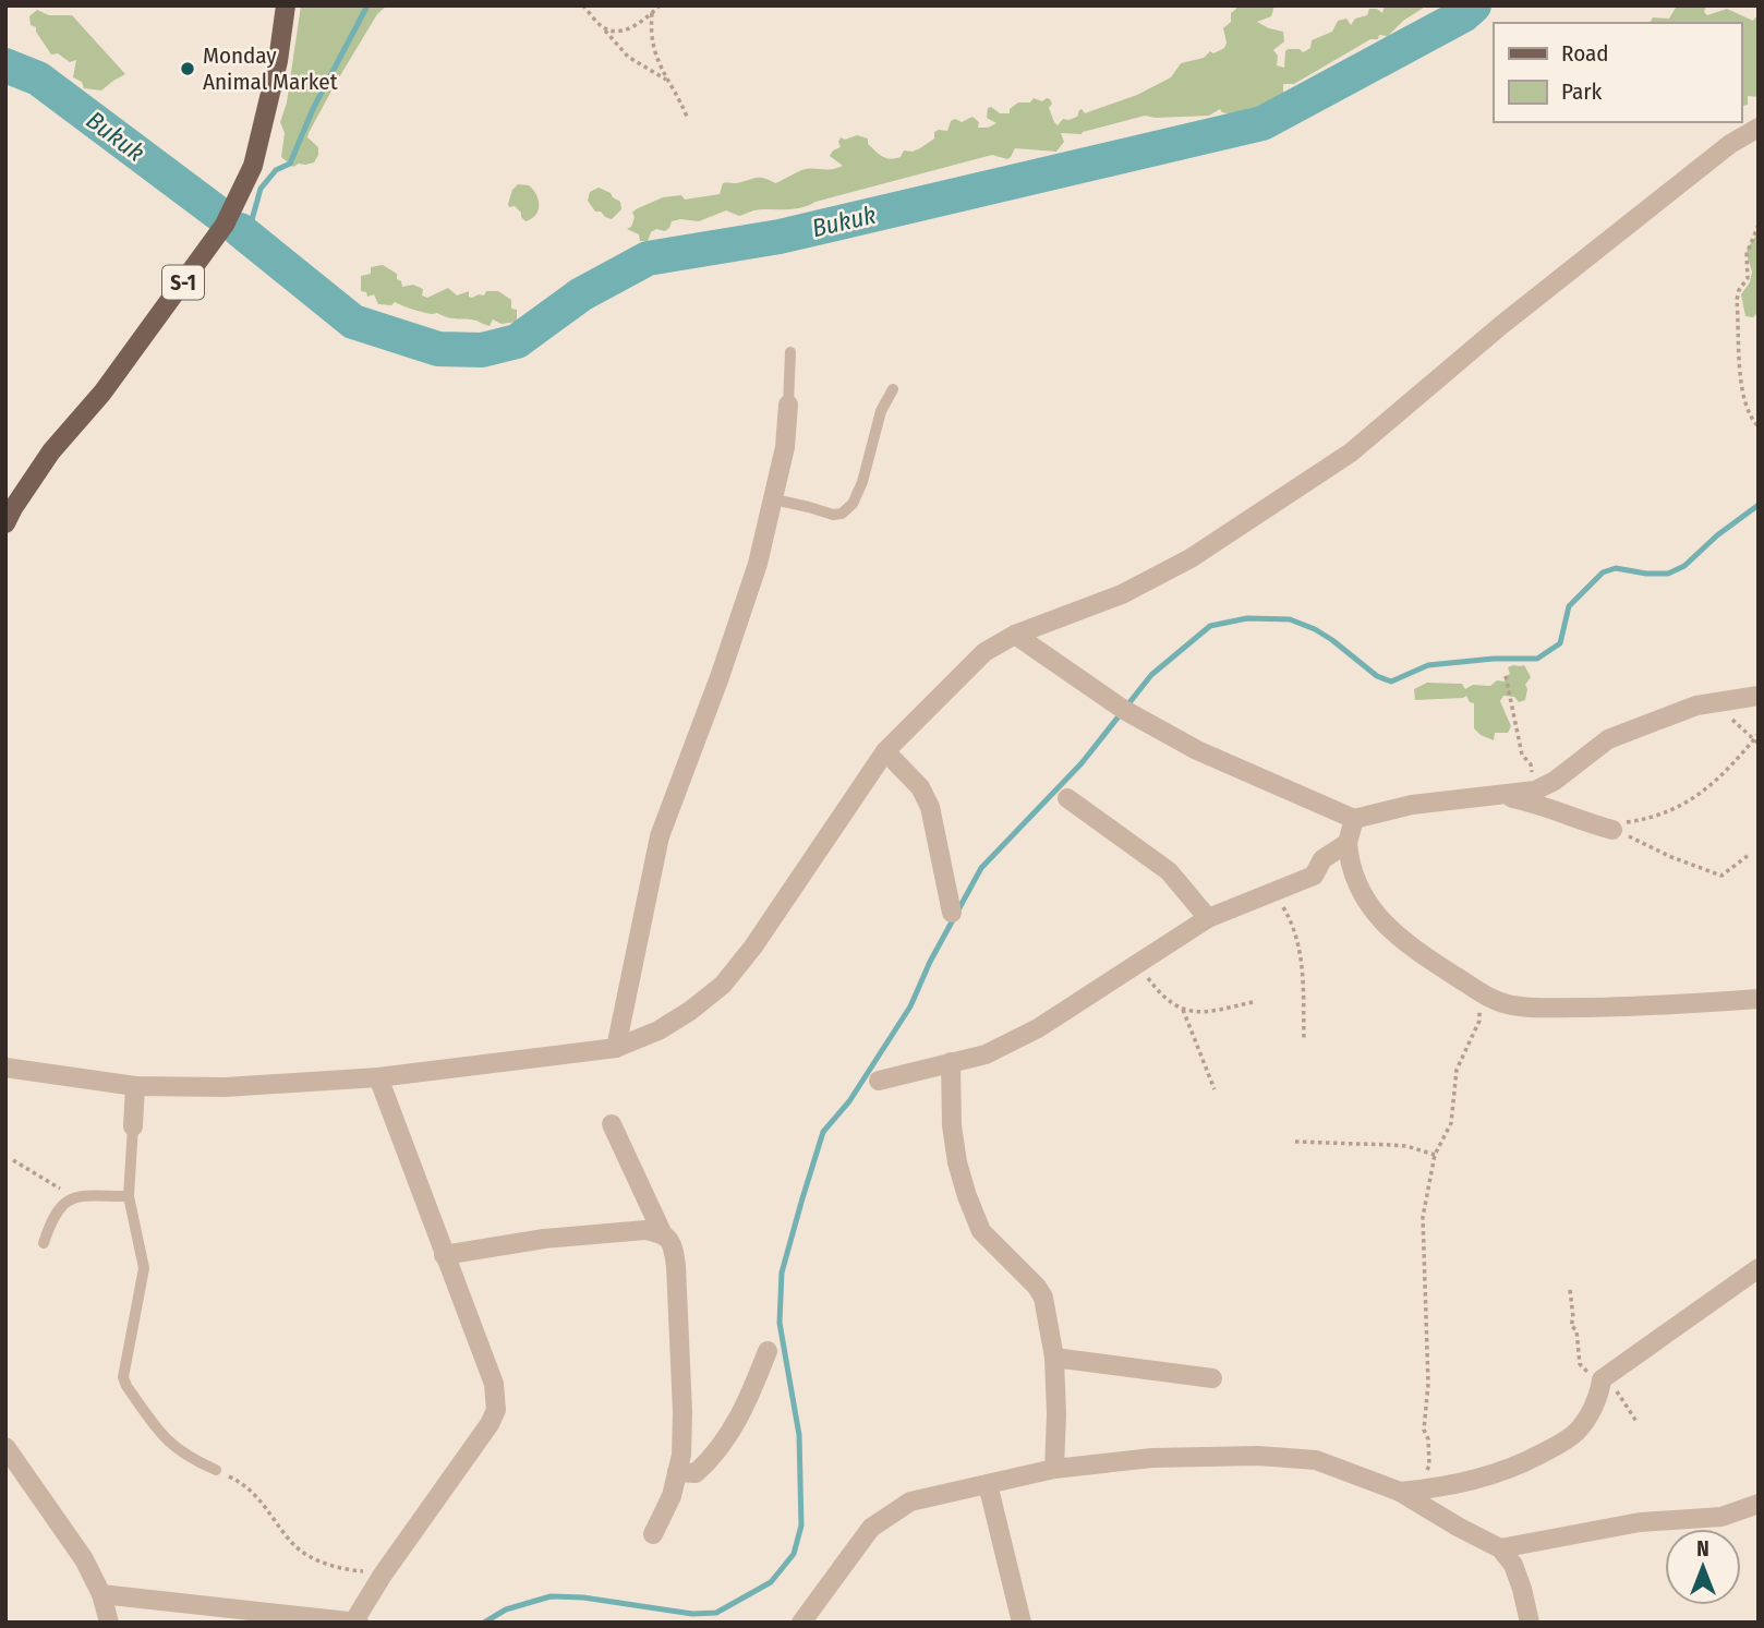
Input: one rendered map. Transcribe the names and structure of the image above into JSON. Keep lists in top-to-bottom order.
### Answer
{
  "streets": {
    "main road": ["S-1"]
  },
  "water": ["Bukuk"],
  "places": ["Monday Animal Market"],
  "legend": ["Road", "Park"],
  "north": "top"
}
